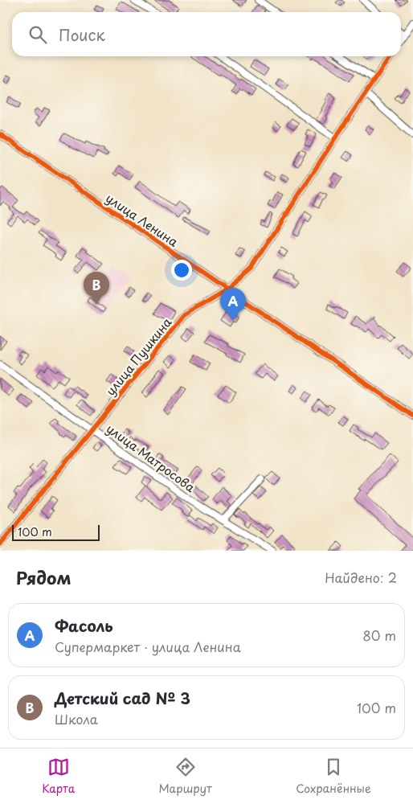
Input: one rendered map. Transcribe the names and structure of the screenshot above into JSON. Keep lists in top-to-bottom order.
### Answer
{
  "streets": {
    "street": ["улица Ленина", "улица Пушкина", "улица Матросова"]
  },
  "crossings": [
    ["улица Ленина", "улица Пушкина"],
    ["улица Пушкина", "улица Матросова"]
  ],
  "scale_bar": "100 m",
  "page": {
    "search": "Поиск",
    "pins": ["B", "A"],
    "scale": "100 m",
    "heading": ["Рядом", "Найдено: 2"],
    "list": [
      {
        "mark": "A",
        "name": "Фасоль",
        "note": "Супермаркет · улица Ленина",
        "value": "80 m"
      },
      {
        "mark": "B",
        "name": "Детский сад № 3",
        "note": "Школа",
        "value": "100 m"
      }
    ],
    "nav": ["Карта", "Маршрут", "Сохранённые"]
  }
}
